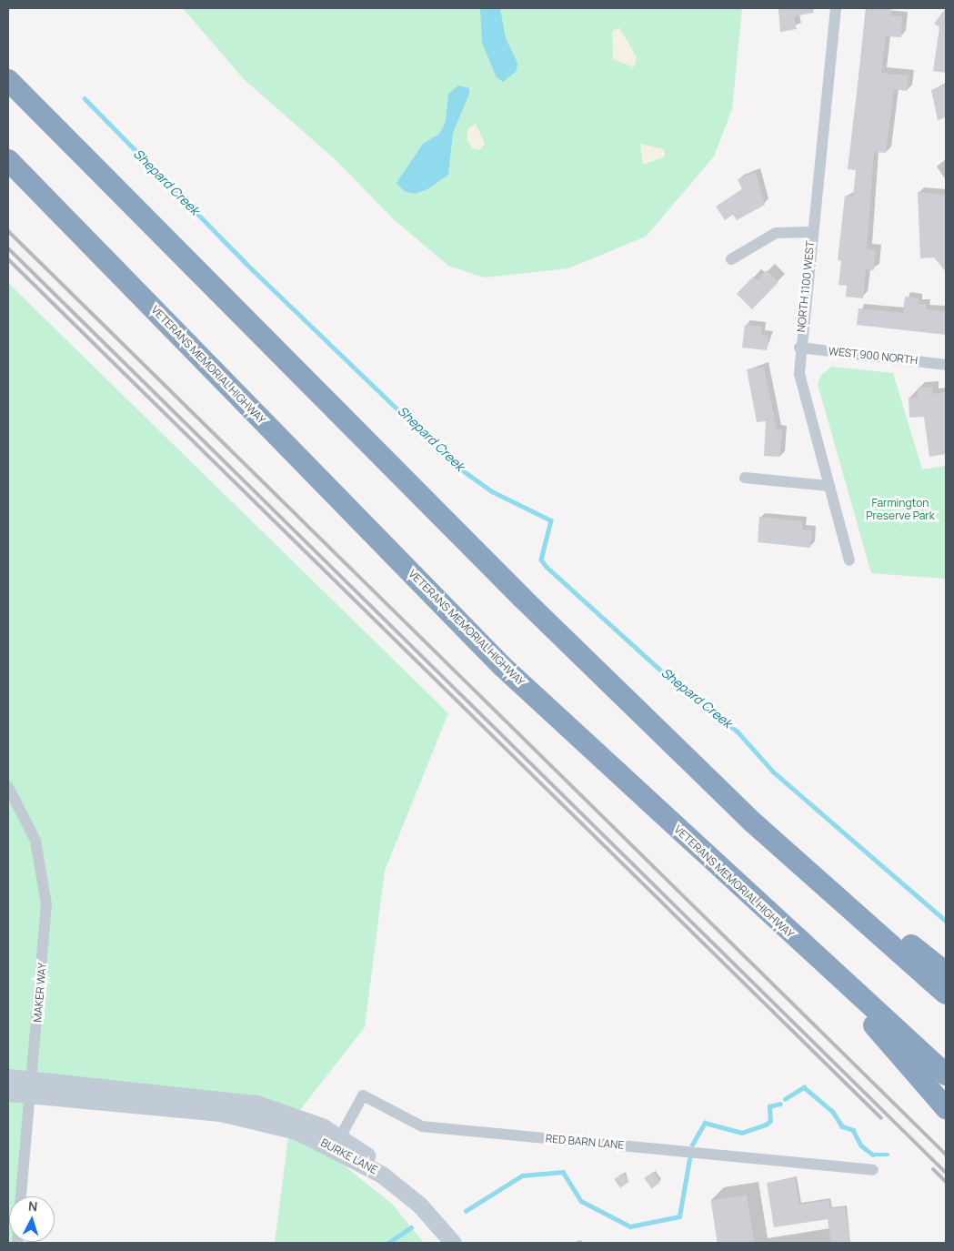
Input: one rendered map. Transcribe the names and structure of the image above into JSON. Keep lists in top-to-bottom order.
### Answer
{
  "streets": {
    "highway": ["VETERANS MEMORIAL HIGHWAY"],
    "street": [
      "NORTH 1100 WEST",
      "WEST 900 NORTH",
      "MAKER WAY",
      "RED BARN LANE",
      "BURKE LANE"
    ]
  },
  "crossings": [
    ["NORTH 1100 WEST", "WEST 900 NORTH"],
    ["MAKER WAY", "BURKE LANE"],
    ["RED BARN LANE", "BURKE LANE"]
  ],
  "water": ["Shepard Creek"],
  "parks": ["Farmington Preserve Park"],
  "north": "top"
}
